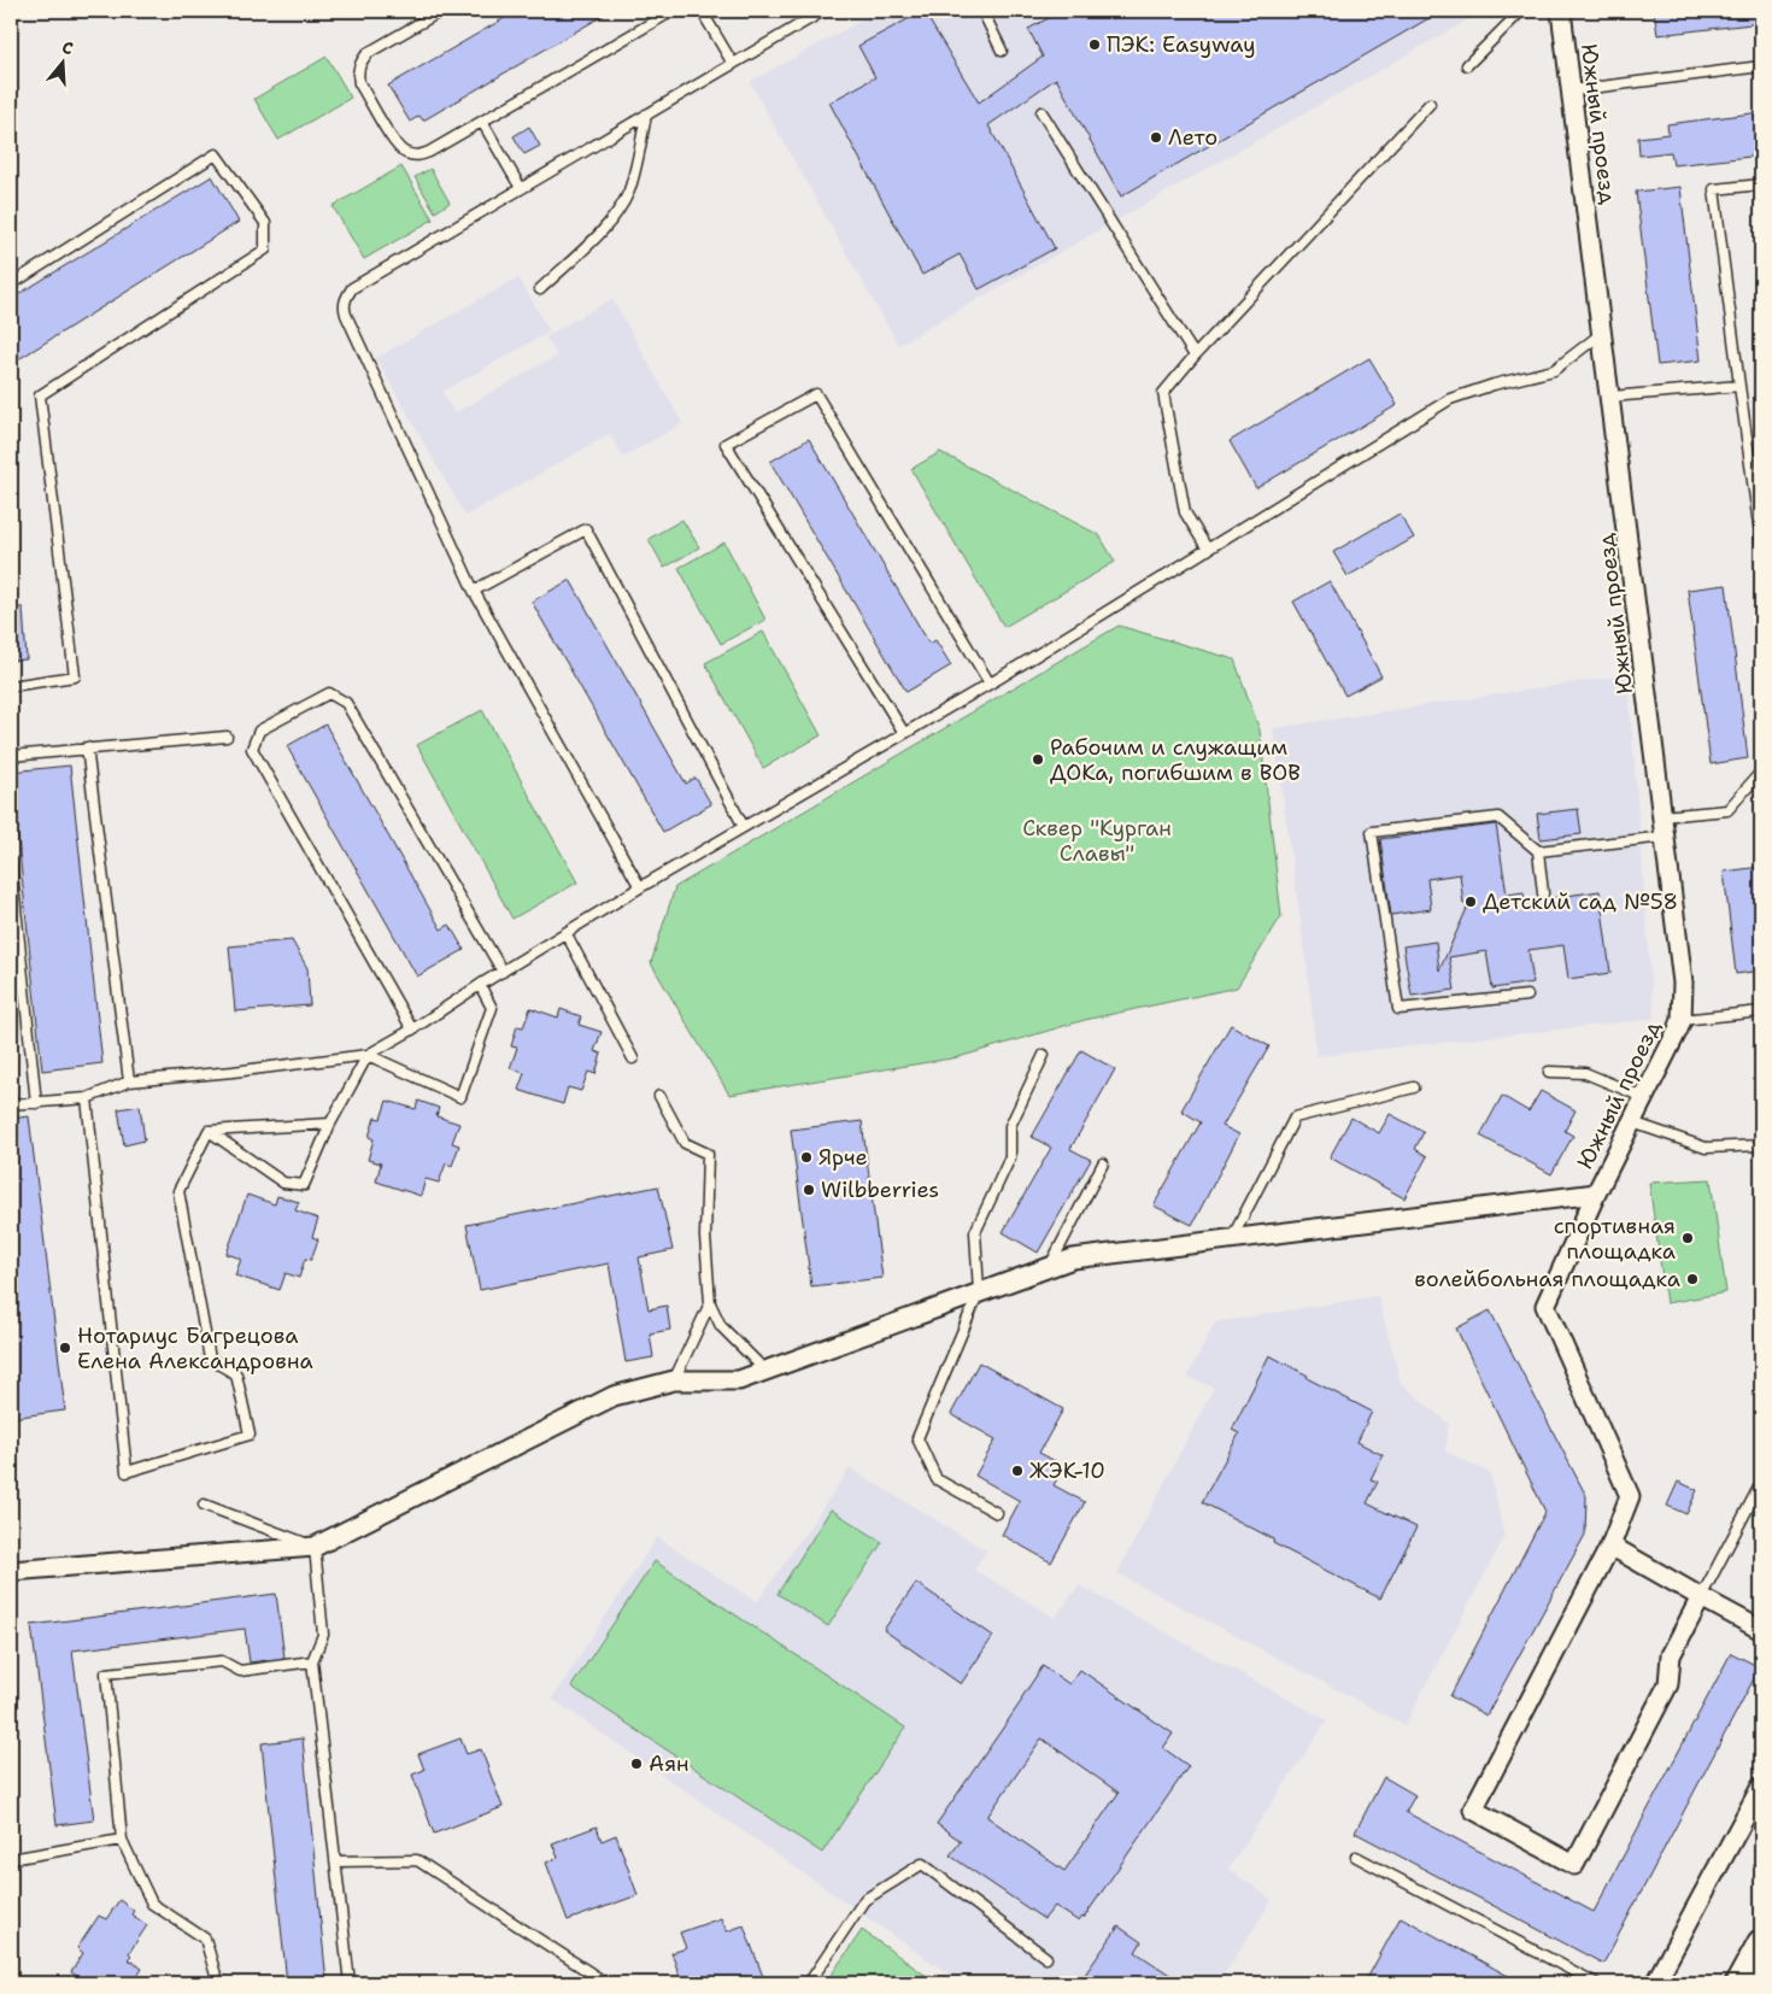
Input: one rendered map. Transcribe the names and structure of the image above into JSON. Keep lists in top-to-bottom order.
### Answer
{
  "streets": {
    "street": ["Южный проезд"]
  },
  "parks": ["Сквер \"Курган Славы\""],
  "places": [
    "ПЭК: Easyway",
    "Лето",
    "Рабочим и служащим ДОКа, погибшим в ВОВ",
    "Детский сад №58",
    "Ярче",
    "Wilbberries",
    "спортивная площадка",
    "волейбольная площадка",
    "Нотариус Багрецова Елена Александровна",
    "ЖЭК-10",
    "Аян"
  ],
  "north": "top"
}
